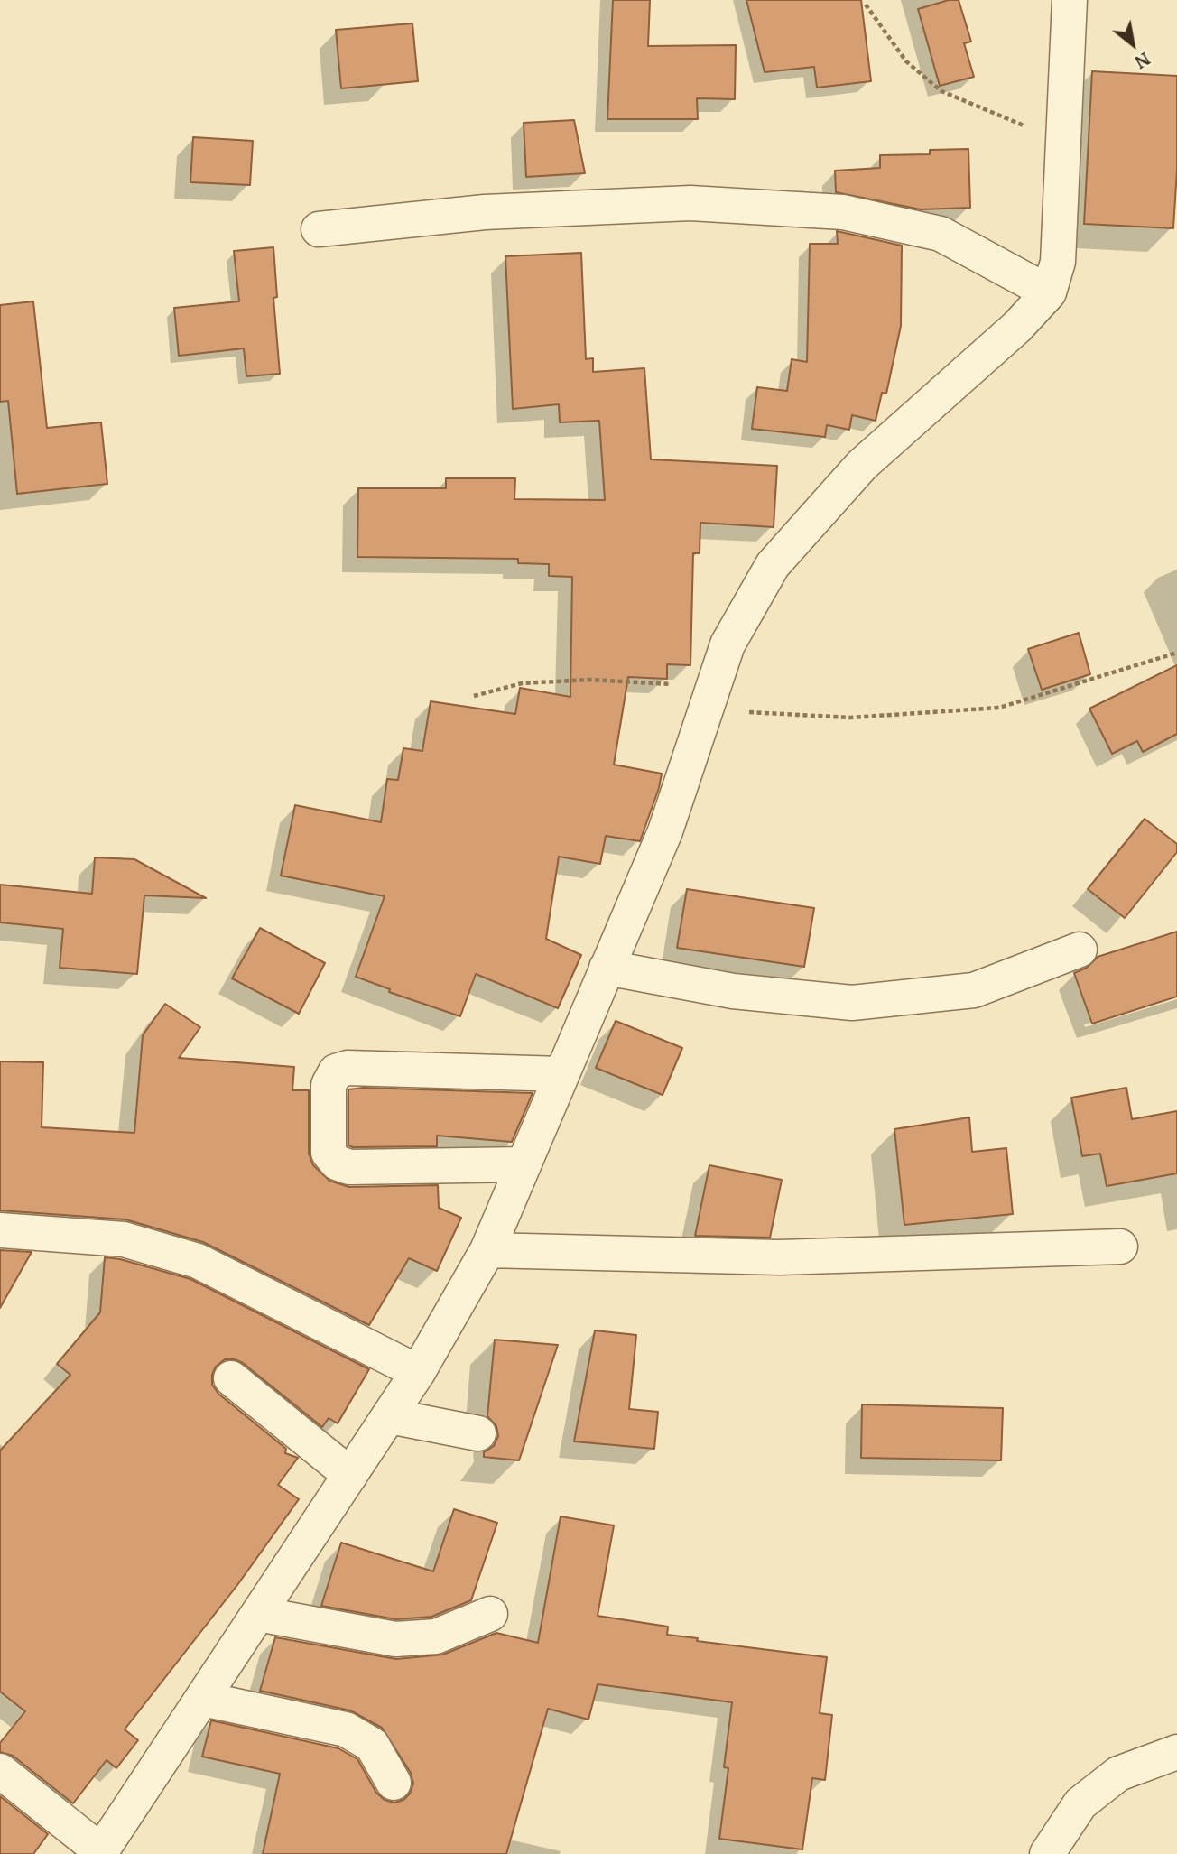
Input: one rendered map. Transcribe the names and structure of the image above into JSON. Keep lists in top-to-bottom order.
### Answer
{
  "north": "bottom right"
}
